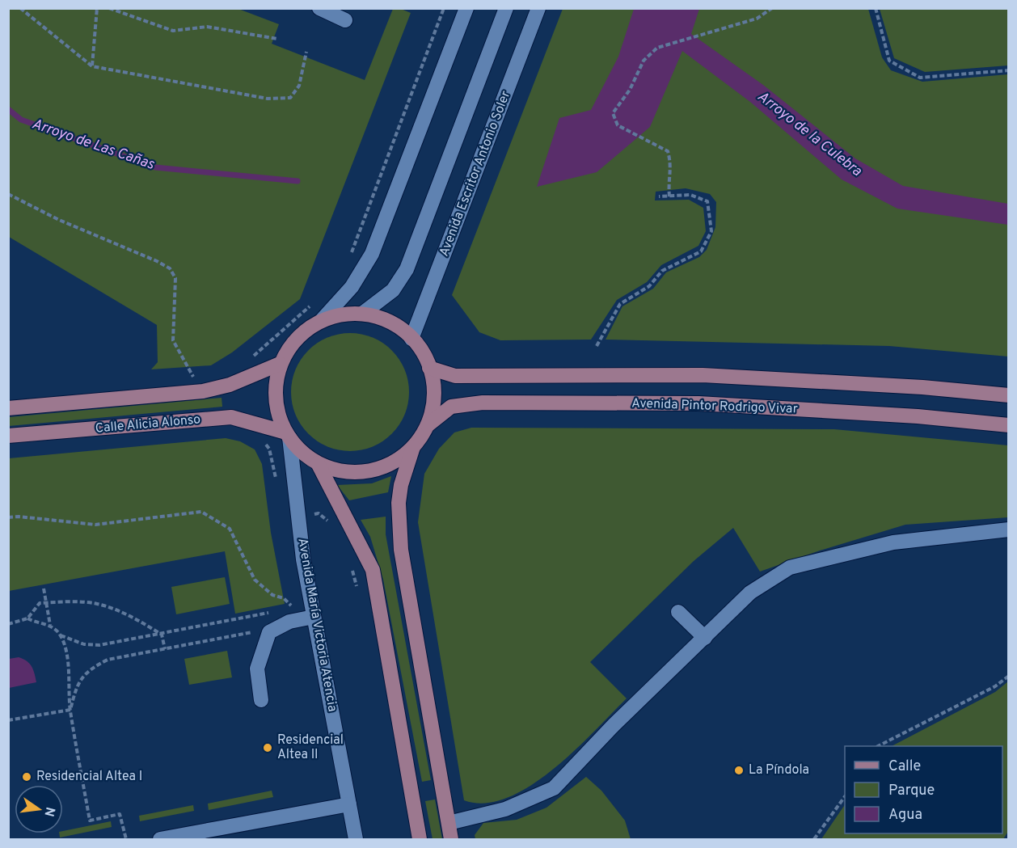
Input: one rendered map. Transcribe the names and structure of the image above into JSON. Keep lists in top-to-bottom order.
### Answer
{
  "streets": {
    "main road": ["Avenida Pintor Rodrigo Vivar", "Calle Alicia Alonso"],
    "street": ["Avenida Escritor Antonio Soler", "Avenida María Victoria Atencia"]
  },
  "crossings": [
    ["Avenida Escritor Antonio Soler", "Avenida Pintor Rodrigo Vivar"],
    ["Avenida Escritor Antonio Soler", "Calle Alicia Alonso"],
    ["Avenida Escritor Antonio Soler", "Avenida María Victoria Atencia"],
    ["Avenida Pintor Rodrigo Vivar", "Calle Alicia Alonso"],
    ["Avenida Pintor Rodrigo Vivar", "Avenida María Victoria Atencia"],
    ["Calle Alicia Alonso", "Avenida María Victoria Atencia"]
  ],
  "water": ["Arroyo de la Culebra", "Arroyo de Las Cañas"],
  "places": ["Residencial Altea II", "La Píndola", "Residencial Altea I"],
  "legend": ["Calle", "Parque", "Agua"],
  "north": "right"
}
